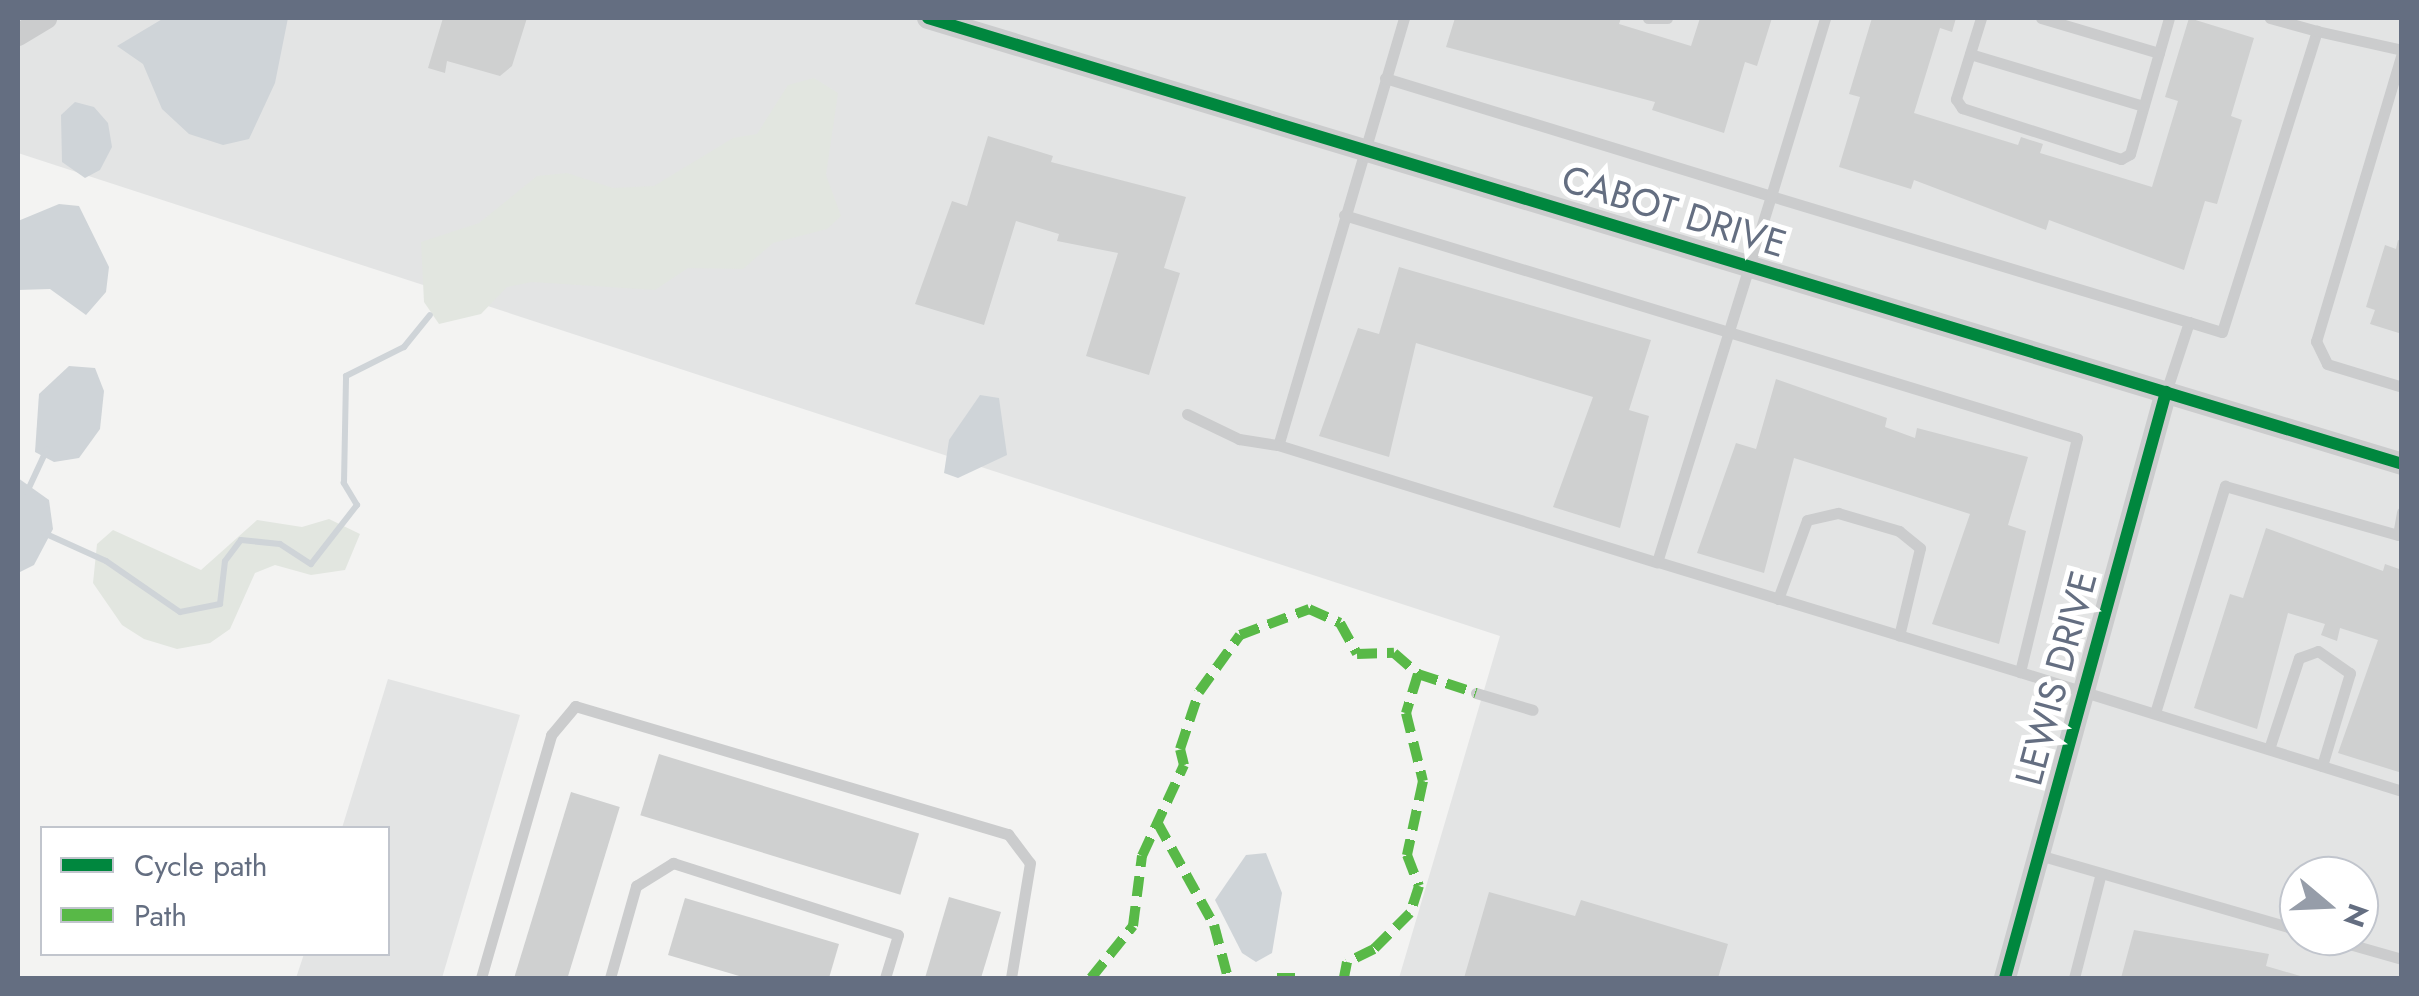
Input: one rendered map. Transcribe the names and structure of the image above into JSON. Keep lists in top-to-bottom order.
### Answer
{
  "streets": {
    "street": ["CABOT DRIVE", "LEWIS DRIVE"]
  },
  "crossings": [
    ["CABOT DRIVE", "LEWIS DRIVE"]
  ],
  "legend": ["Cycle path", "Path"],
  "north": "right"
}
